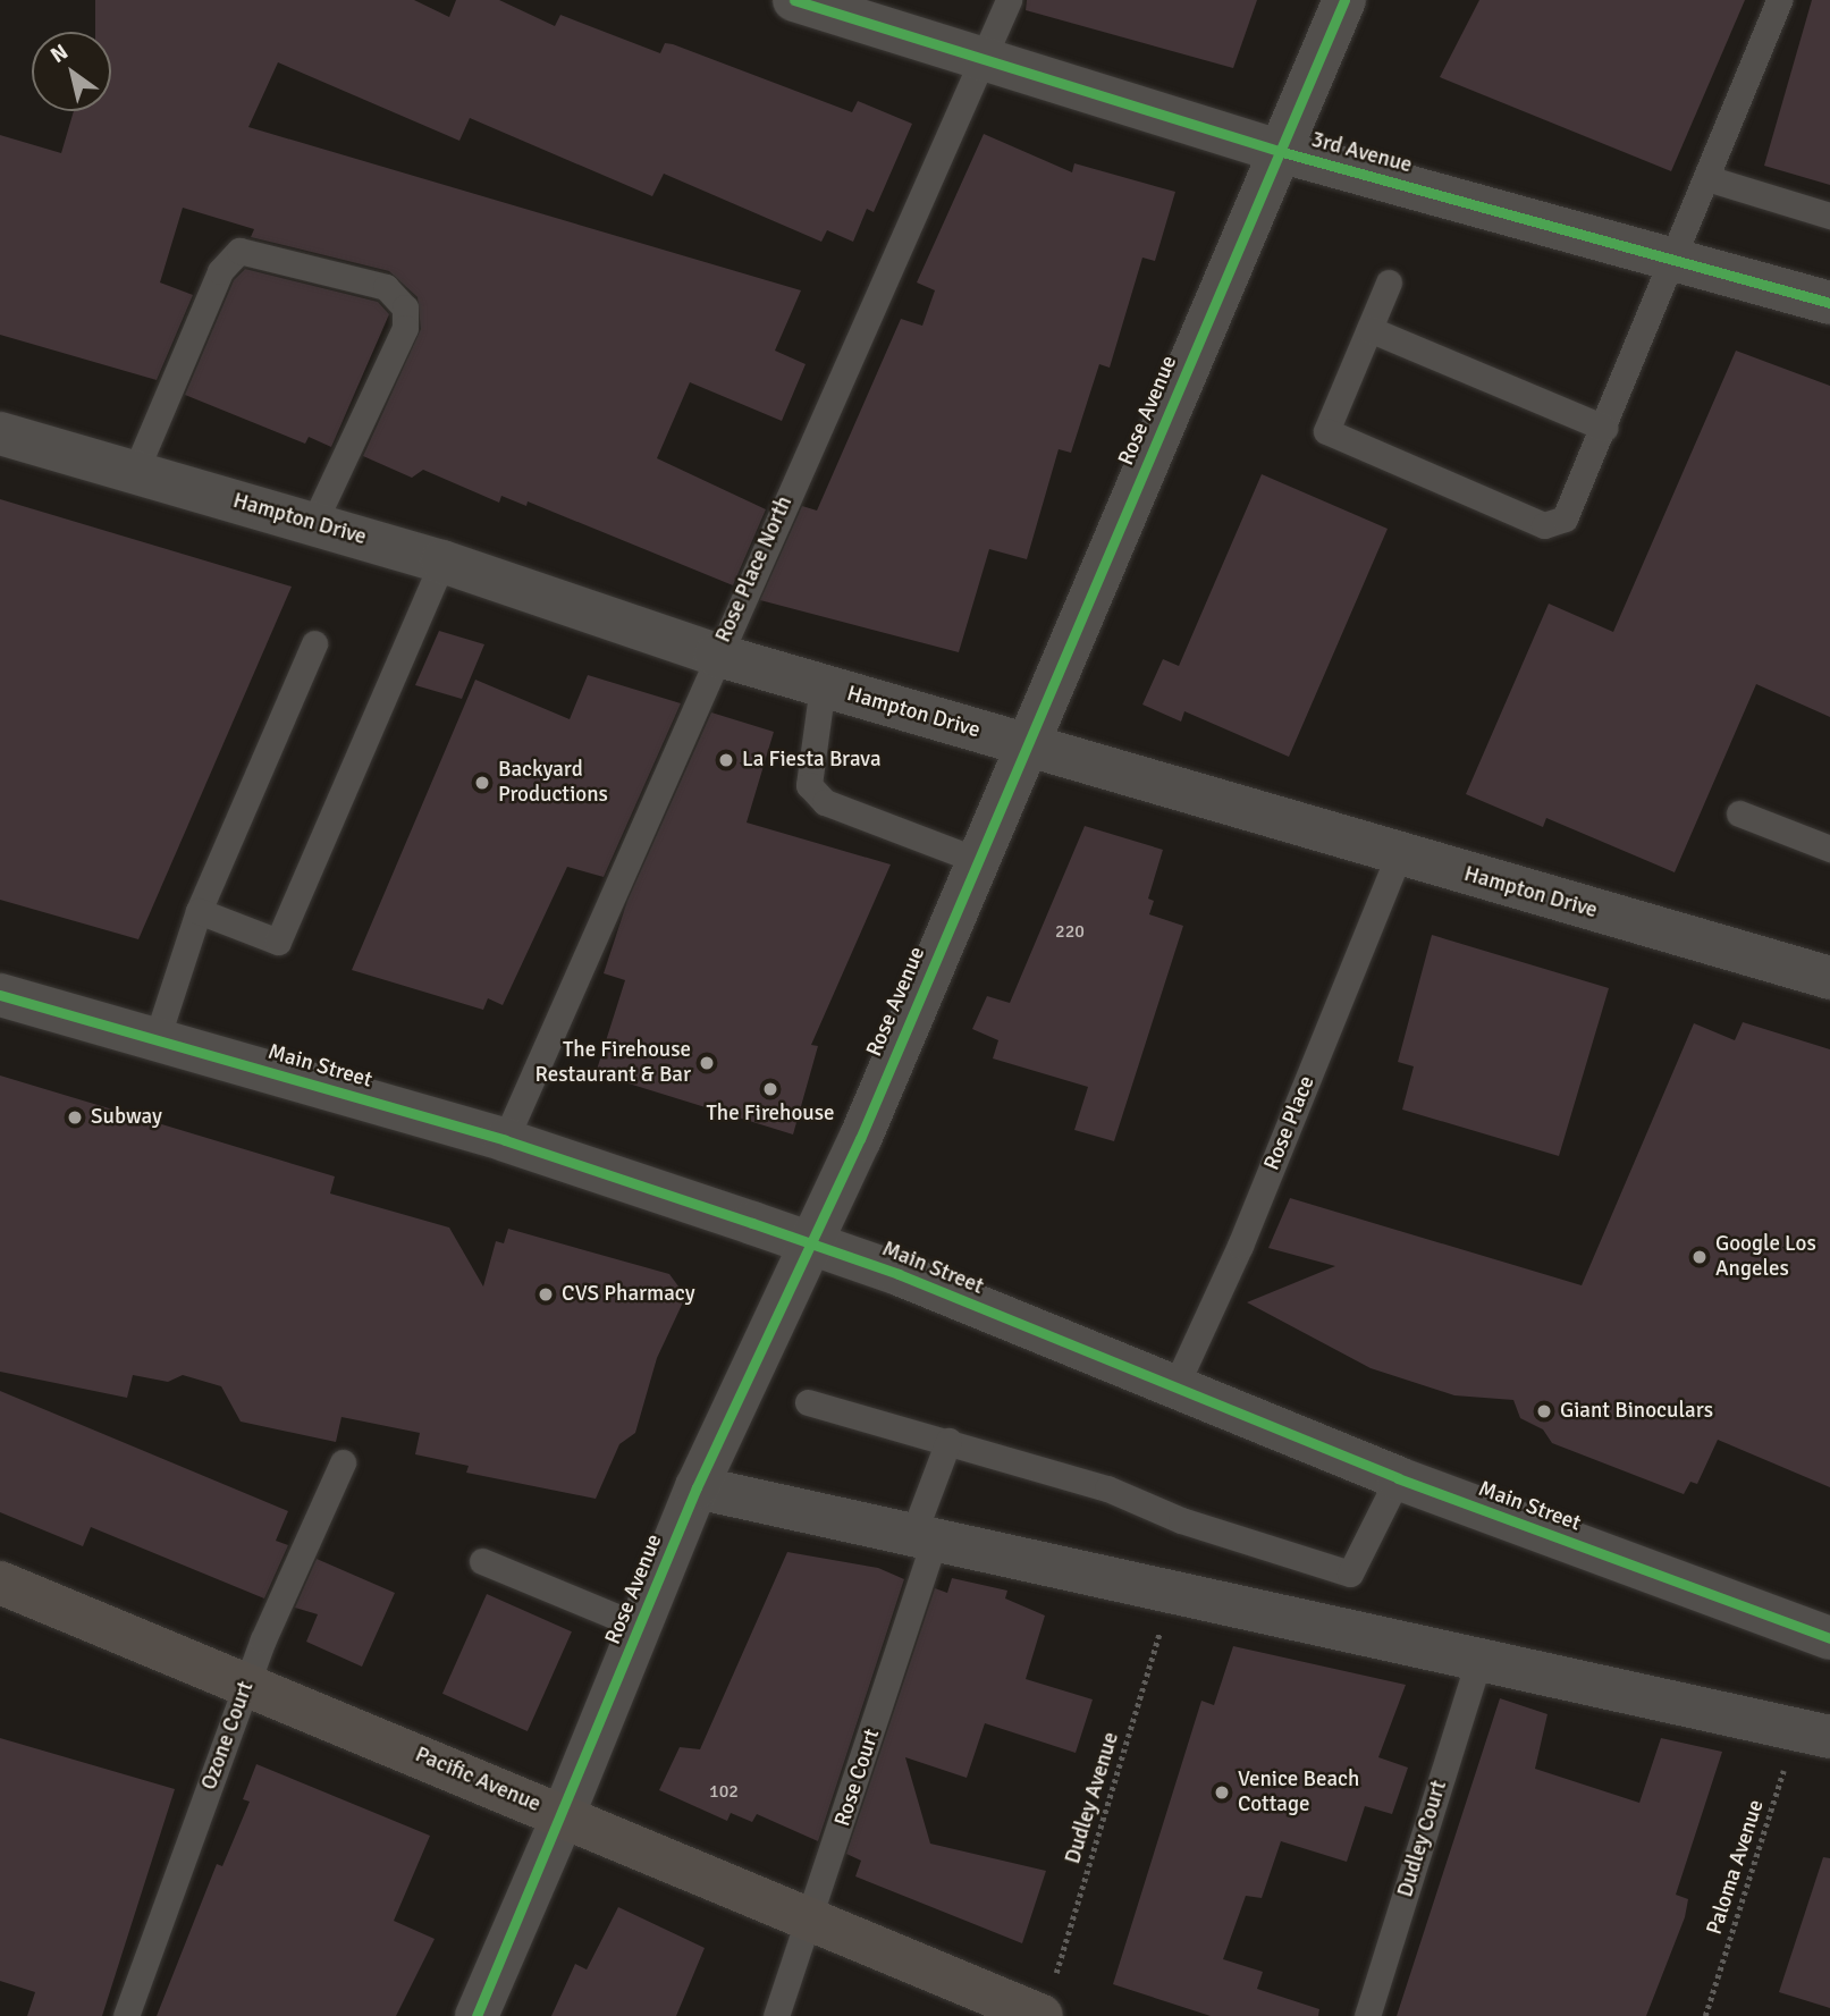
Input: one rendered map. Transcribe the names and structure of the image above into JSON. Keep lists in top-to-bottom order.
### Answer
{
  "streets": {
    "main road": ["Pacific Avenue"],
    "street": [
      "3rd Avenue",
      "Rose Avenue",
      "Hampton Drive",
      "Main Street"
    ],
    "lane": [
      "Rose Place North",
      "Rose Place",
      "Ozone Court",
      "Rose Court",
      "Dudley Court"
    ],
    "path": ["Dudley Avenue", "Paloma Avenue"]
  },
  "crossings": [
    ["3rd Avenue", "Rose Avenue"],
    ["3rd Avenue", "Rose Place North"],
    ["Rose Avenue", "Hampton Drive"],
    ["Rose Avenue", "Main Street"],
    ["Rose Avenue", "Pacific Avenue"],
    ["Hampton Drive", "Rose Place North"],
    ["Hampton Drive", "Rose Place"],
    ["Rose Place North", "Main Street"],
    ["Main Street", "Rose Place"],
    ["Ozone Court", "Pacific Avenue"],
    ["Rose Court", "Pacific Avenue"],
    ["Pacific Avenue", "Dudley Avenue"]
  ],
  "places": [
    "La Fiesta Brava",
    "Backyard Productions",
    "The Firehouse Restaurant & Bar",
    "The Firehouse",
    "Subway",
    "Google Los Angeles",
    "CVS Pharmacy",
    "Giant Binoculars",
    "Venice Beach Cottage"
  ],
  "house_numbers": ["220", "102"],
  "north": "top left"
}
